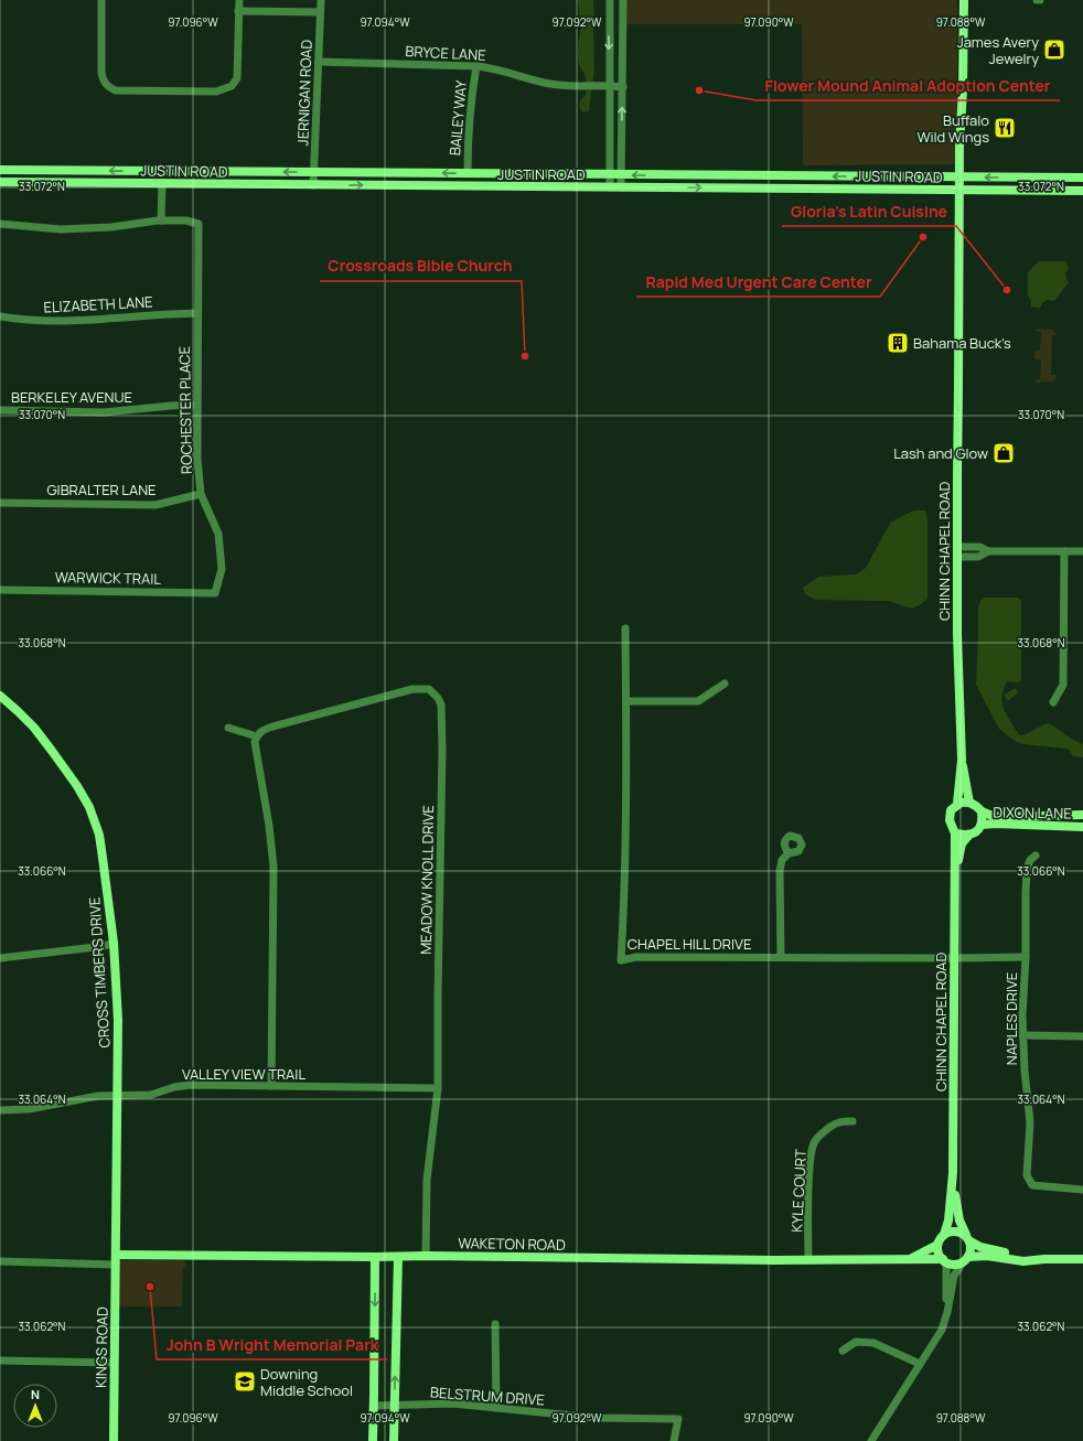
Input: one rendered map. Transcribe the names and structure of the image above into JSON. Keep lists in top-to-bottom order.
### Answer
{
  "streets": {
    "street": [
      "BRYCE LANE",
      "JERNIGAN ROAD",
      "BAILEY WAY",
      "JUSTIN ROAD",
      "ELIZABETH LANE",
      "BERKELEY AVENUE",
      "ROCHESTER PLACE",
      "GIBRALTER LANE",
      "CHINN CHAPEL ROAD",
      "WARWICK TRAIL",
      "DIXON LANE",
      "MEADOW KNOLL DRIVE",
      "CHAPEL HILL DRIVE",
      "CROSS TIMBERS DRIVE",
      "NAPLES DRIVE",
      "VALLEY VIEW TRAIL",
      "KYLE COURT",
      "WAKETON ROAD",
      "KINGS ROAD",
      "BELSTRUM DRIVE"
    ]
  },
  "crossings": [
    ["BRYCE LANE", "JERNIGAN ROAD"],
    ["BRYCE LANE", "BAILEY WAY"],
    ["JERNIGAN ROAD", "JUSTIN ROAD"],
    ["BAILEY WAY", "JUSTIN ROAD"],
    ["JUSTIN ROAD", "CHINN CHAPEL ROAD"],
    ["ELIZABETH LANE", "ROCHESTER PLACE"],
    ["BERKELEY AVENUE", "ROCHESTER PLACE"],
    ["ROCHESTER PLACE", "GIBRALTER LANE"],
    ["ROCHESTER PLACE", "WARWICK TRAIL"],
    ["CHINN CHAPEL ROAD", "DIXON LANE"],
    ["CHINN CHAPEL ROAD", "CHAPEL HILL DRIVE"],
    ["CHINN CHAPEL ROAD", "WAKETON ROAD"],
    ["MEADOW KNOLL DRIVE", "VALLEY VIEW TRAIL"],
    ["MEADOW KNOLL DRIVE", "WAKETON ROAD"],
    ["CHAPEL HILL DRIVE", "NAPLES DRIVE"],
    ["CROSS TIMBERS DRIVE", "VALLEY VIEW TRAIL"],
    ["CROSS TIMBERS DRIVE", "WAKETON ROAD"],
    ["CROSS TIMBERS DRIVE", "KINGS ROAD"],
    ["KYLE COURT", "WAKETON ROAD"],
    ["WAKETON ROAD", "KINGS ROAD"]
  ],
  "places": {
    "shop": ["James Avery Jewelry", "Lash and Glow"],
    "other": [
      "Flower Mound Animal Adoption Center",
      "Rapid Med Urgent Care Center",
      "Gloria's Latin Cuisine",
      "Crossroads Bible Church",
      "John B Wright Memorial Park"
    ],
    "restaurant": ["Buffalo Wild Wings"],
    "building": ["Bahama Buck's"],
    "school or university": ["Downing Middle School"]
  },
  "north": "top",
  "coordinates": [
    "97.096°W",
    "97.094°W",
    "97.092°W",
    "97.090°W",
    "97.088°W",
    "33.072°N",
    "33.070°N",
    "33.068°N",
    "33.066°N",
    "33.064°N",
    "33.062°N"
  ]
}
